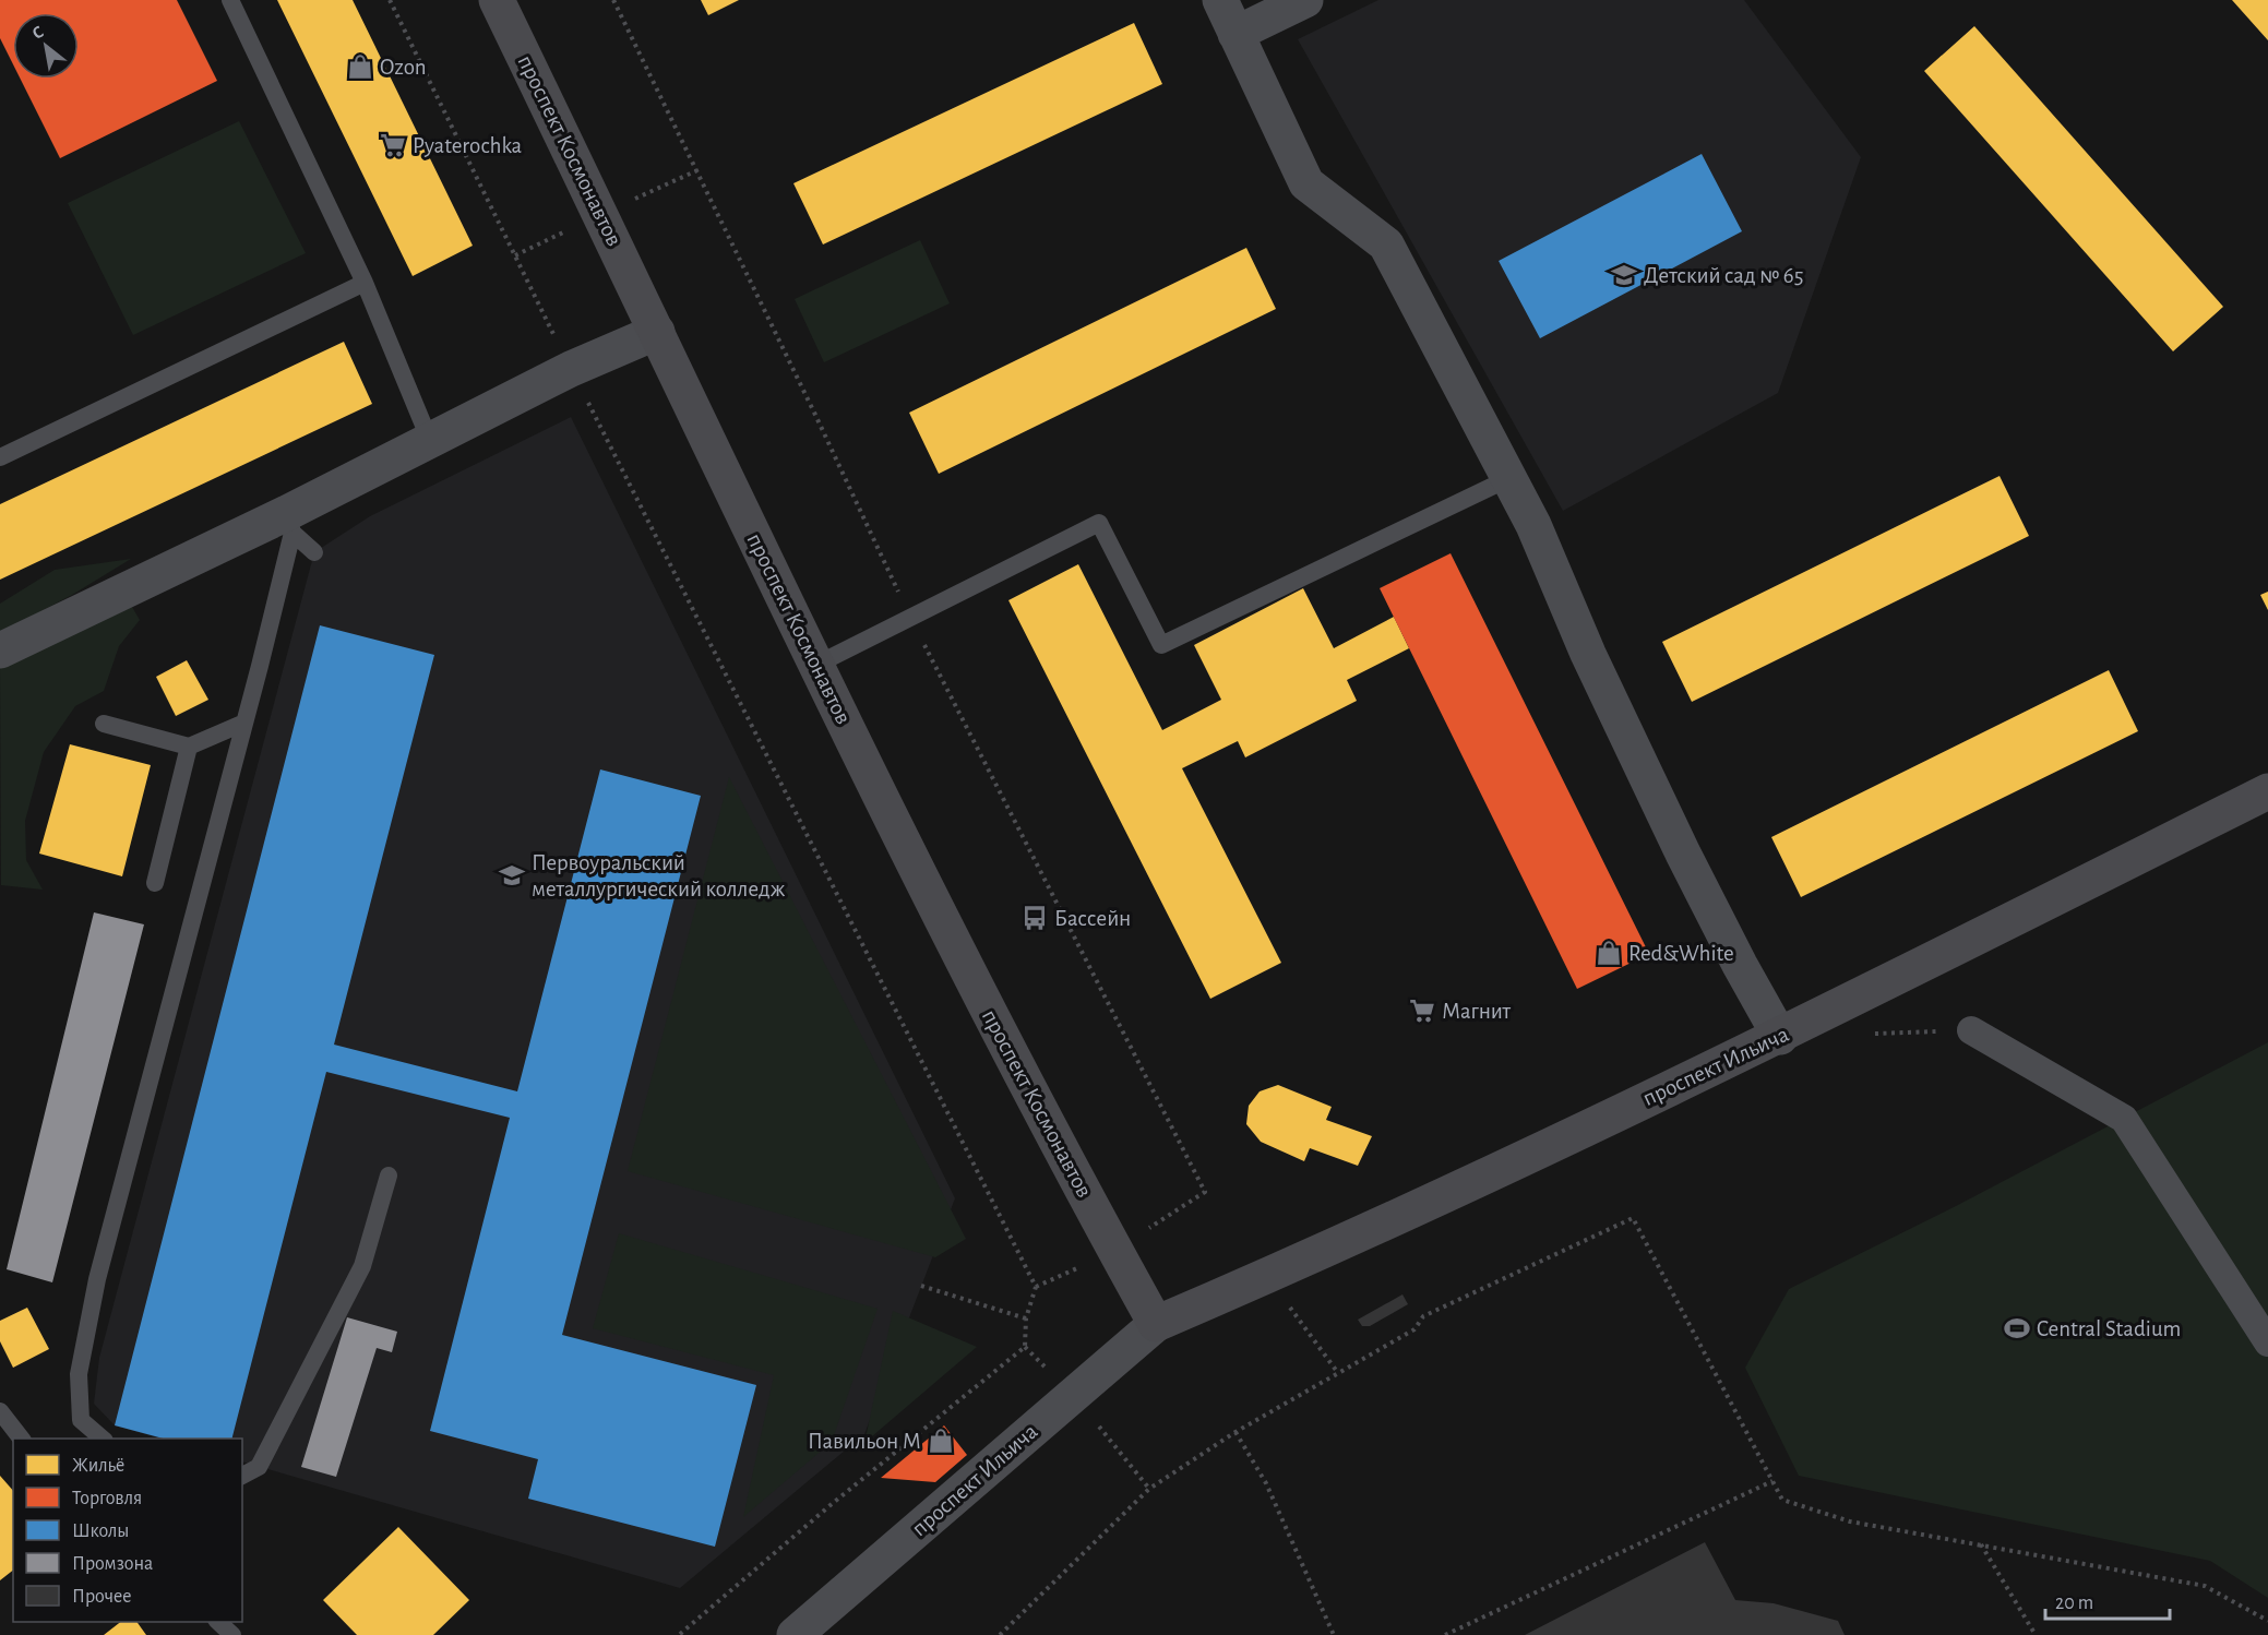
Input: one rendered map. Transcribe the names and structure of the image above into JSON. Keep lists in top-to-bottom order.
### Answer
{
  "streets": {
    "main road": ["проспект Космонавтов", "проспект Ильича"]
  },
  "places": {
    "shop": ["Ozon", "Red&White", "Павильон М"],
    "supermarket": ["Pyaterochka", "Магнит"],
    "school or university": ["Детский сад № 65", "Первоуральский металлургический колледж"],
    "bus stop": ["Бассейн"],
    "sports": ["Central Stadium"]
  },
  "legend": [
    "Жильё",
    "Торговля",
    "Школы",
    "Промзона",
    "Прочее"
  ],
  "scale_bar": "20 m",
  "north": "top left"
}
